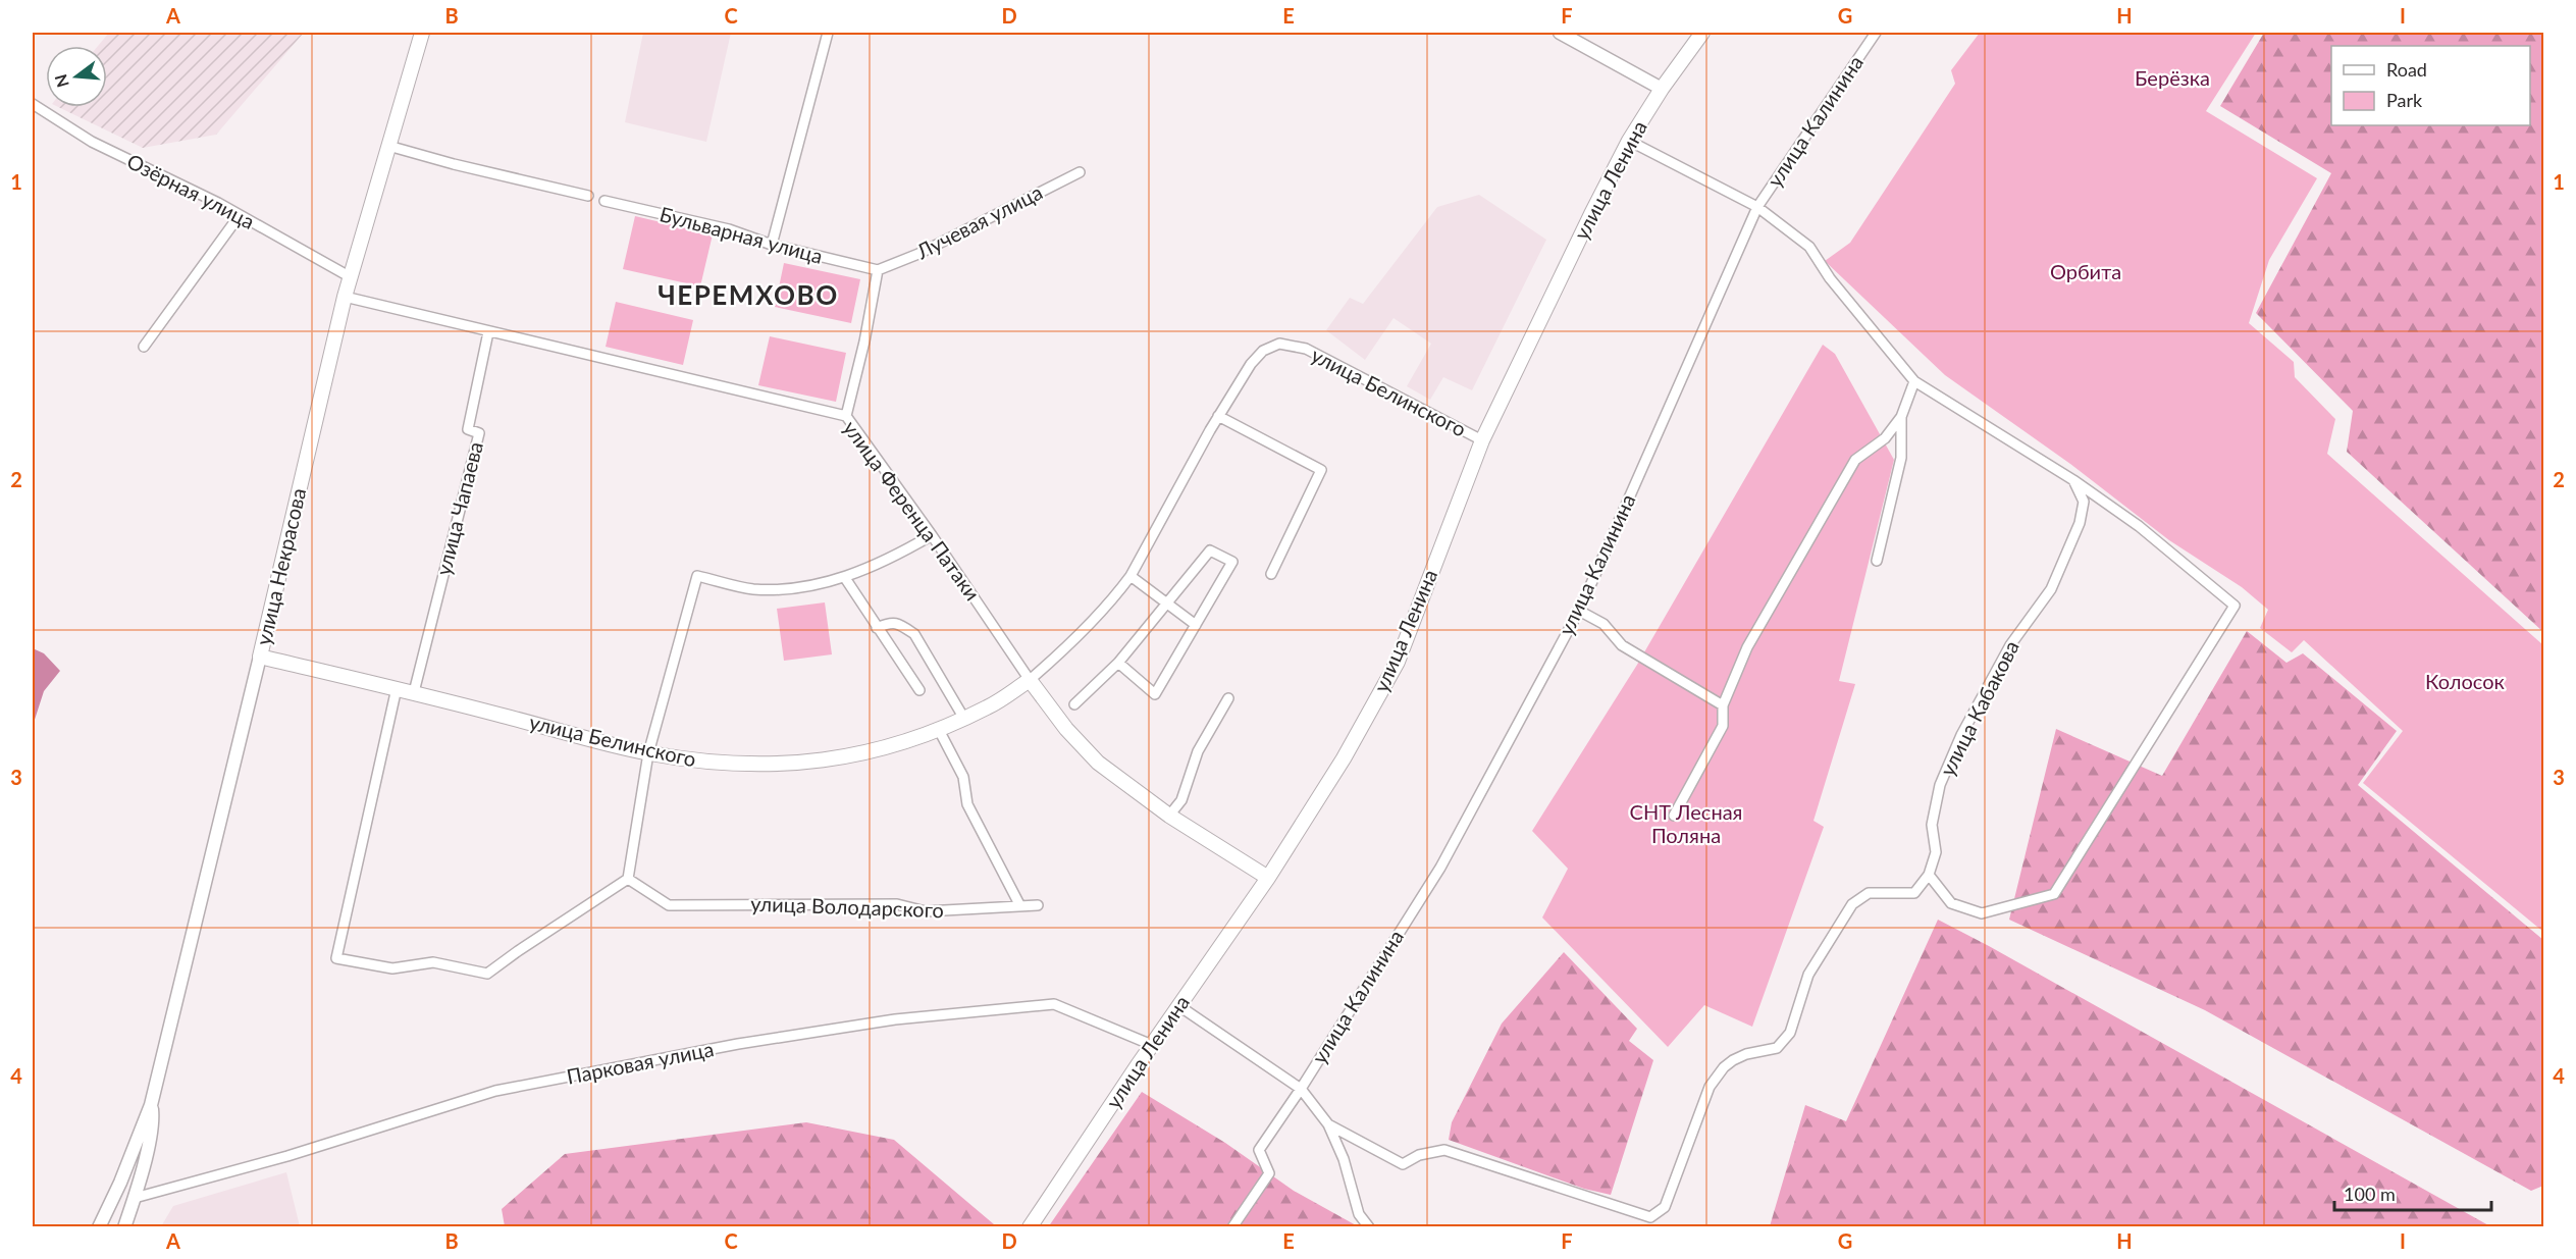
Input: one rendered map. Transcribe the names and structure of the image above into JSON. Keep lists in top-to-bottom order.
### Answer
{
  "streets": {
    "main road": [
      "улица Ленина",
      "улица Белинского",
      "улица Ференца Патаки",
      "улица Некрасова"
    ],
    "street": [
      "улица Калинина",
      "Озёрная улица",
      "Лучевая улица",
      "Бульварная улица",
      "улица Чапаева",
      "улица Кабакова",
      "улица Володарского",
      "Парковая улица"
    ]
  },
  "crossings": [
    ["улица Ленина", "улица Белинского"],
    ["улица Ленина", "улица Ференца Патаки"],
    ["улица Ленина", "Парковая улица"],
    ["Озёрная улица", "улица Некрасова"],
    ["Лучевая улица", "Бульварная улица"],
    ["улица Белинского", "улица Чапаева"],
    ["улица Белинского", "улица Ференца Патаки"],
    ["улица Белинского", "улица Некрасова"],
    ["улица Чапаева", "улица Ференца Патаки"],
    ["улица Ференца Патаки", "улица Некрасова"],
    ["улица Некрасова", "Парковая улица"]
  ],
  "districts": ["ЧЕРЕМХОВО"],
  "parks": [
    "Берёзка",
    "Орбита",
    "Колосок",
    "СНТ Лесная Поляна"
  ],
  "legend": ["Road", "Park"],
  "scale_bar": "100 m",
  "north": "left",
  "grid": {
    "columns": [
      "A",
      "B",
      "C",
      "D",
      "E",
      "F",
      "G",
      "H",
      "I"
    ],
    "rows": [
      "1",
      "2",
      "3",
      "4"
    ]
  }
}
